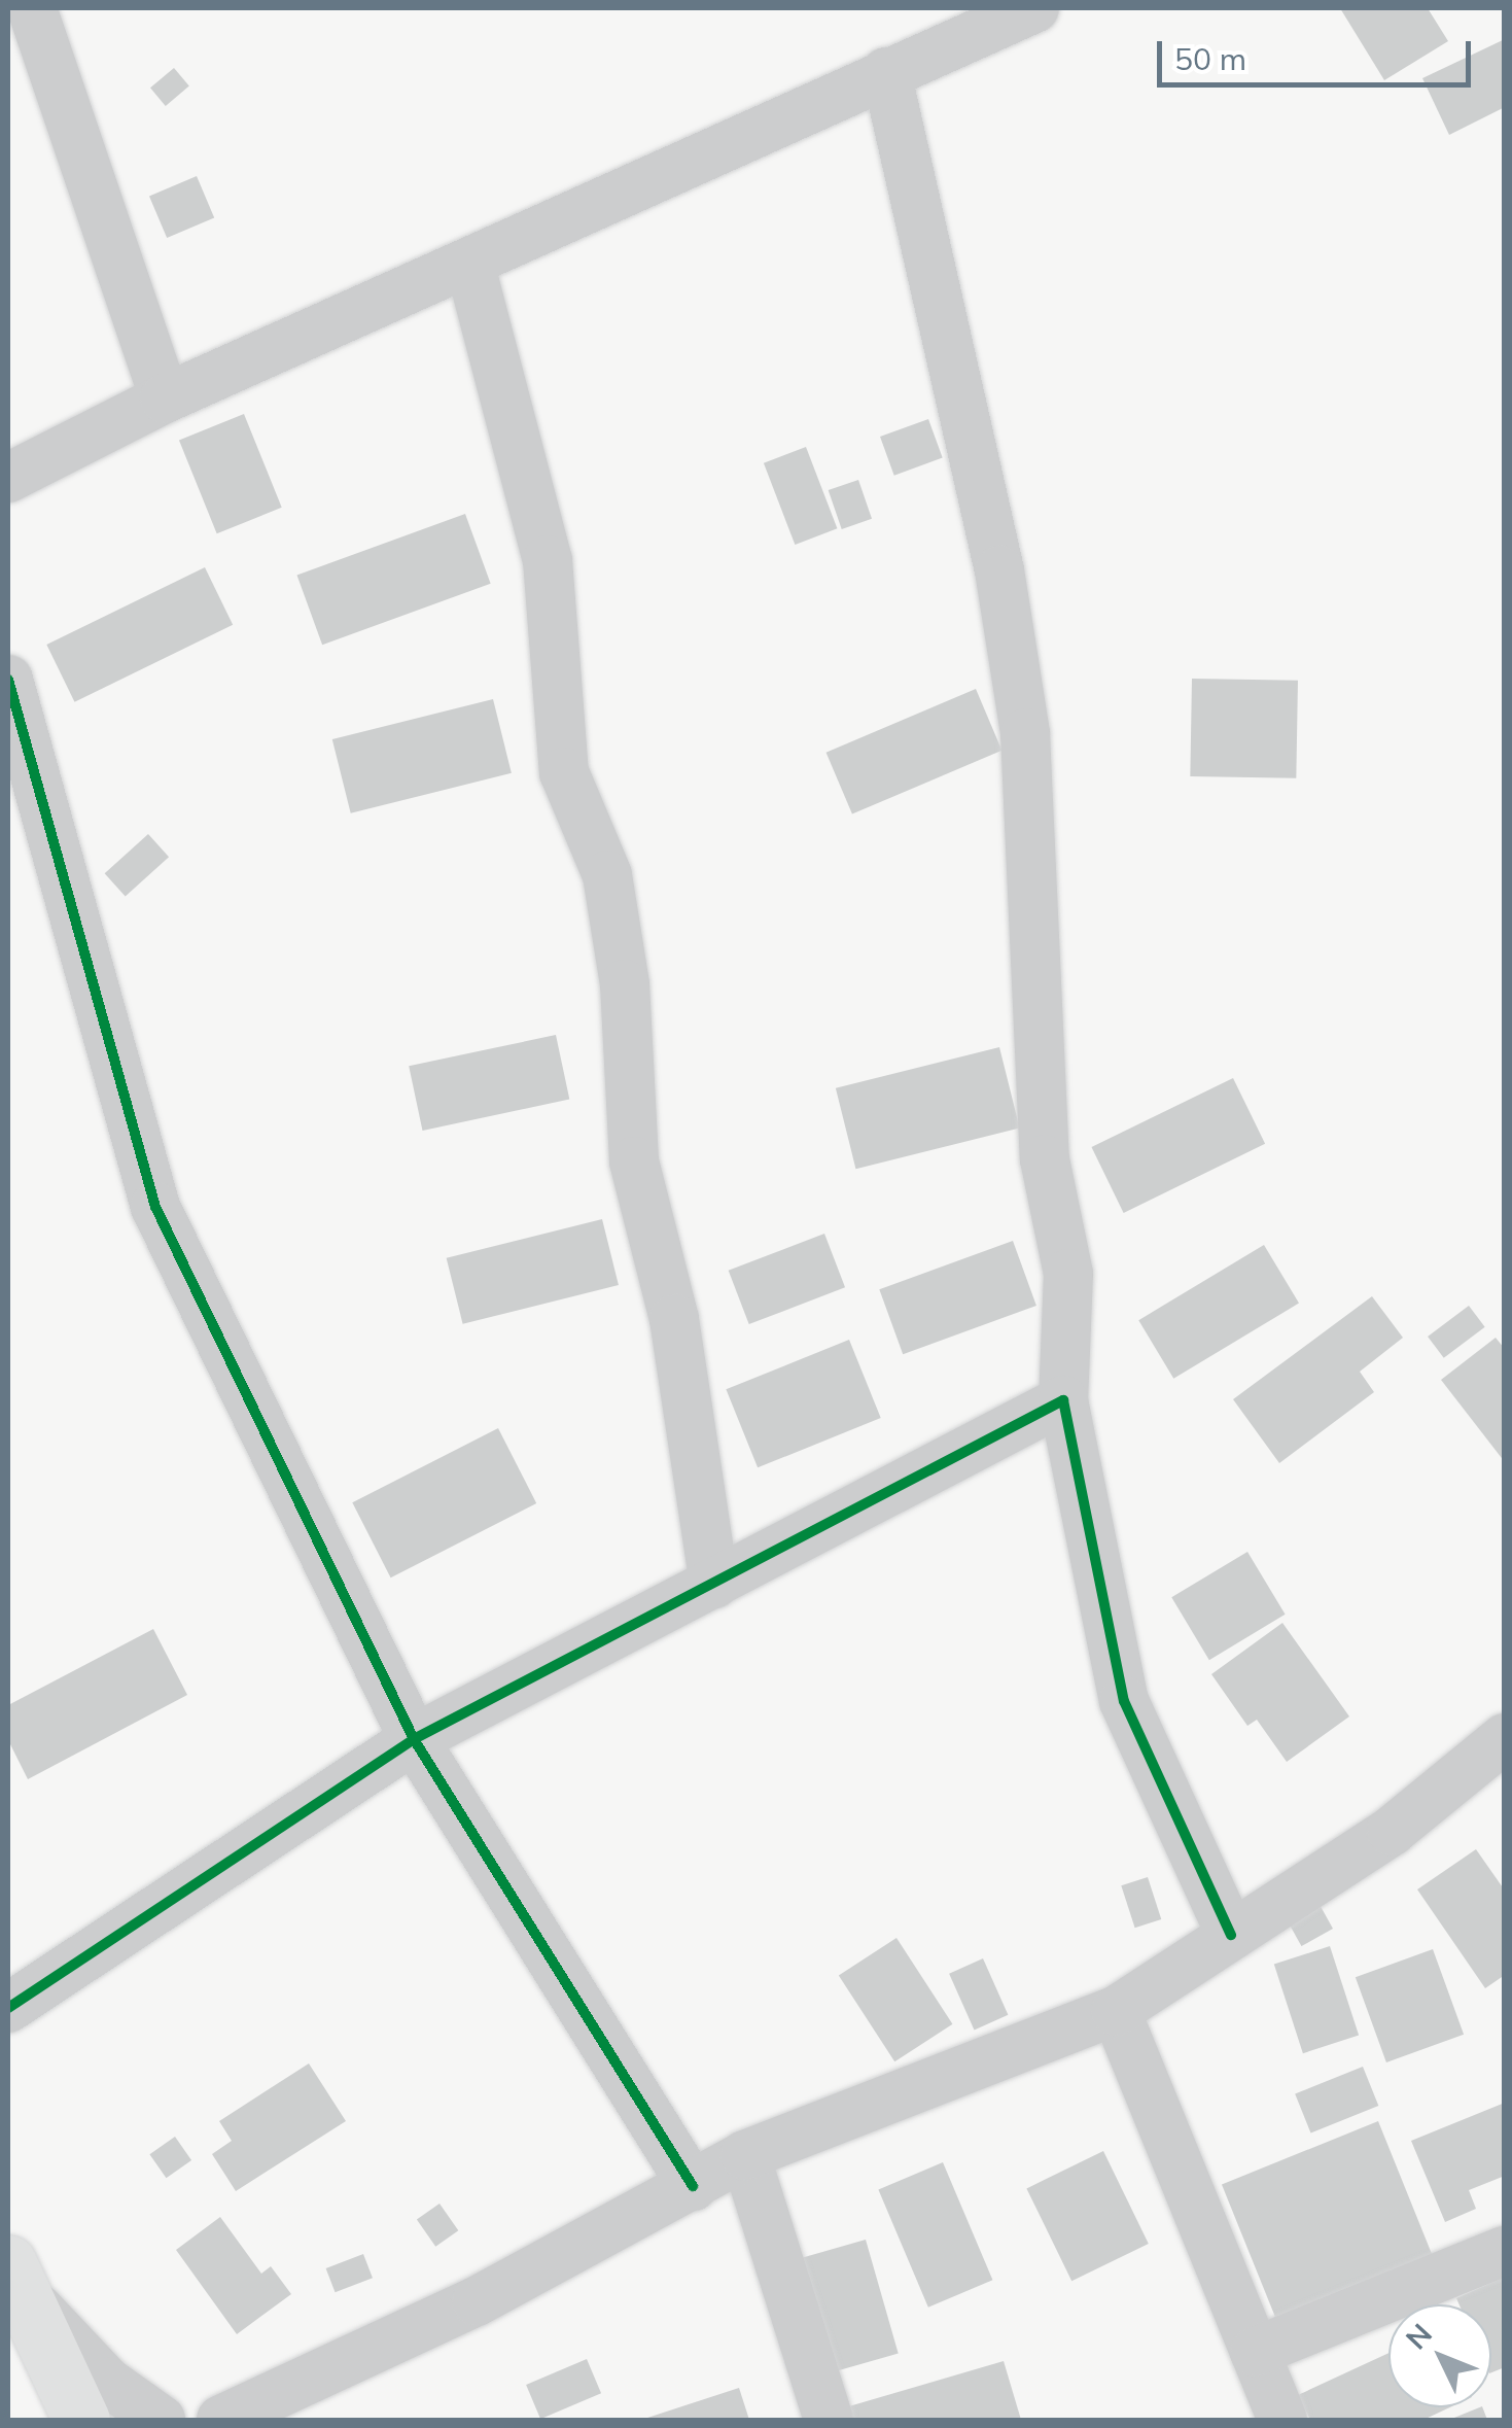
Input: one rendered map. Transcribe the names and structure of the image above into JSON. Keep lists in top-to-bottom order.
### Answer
{
  "scale_bar": "50 m",
  "north": "top left"
}
